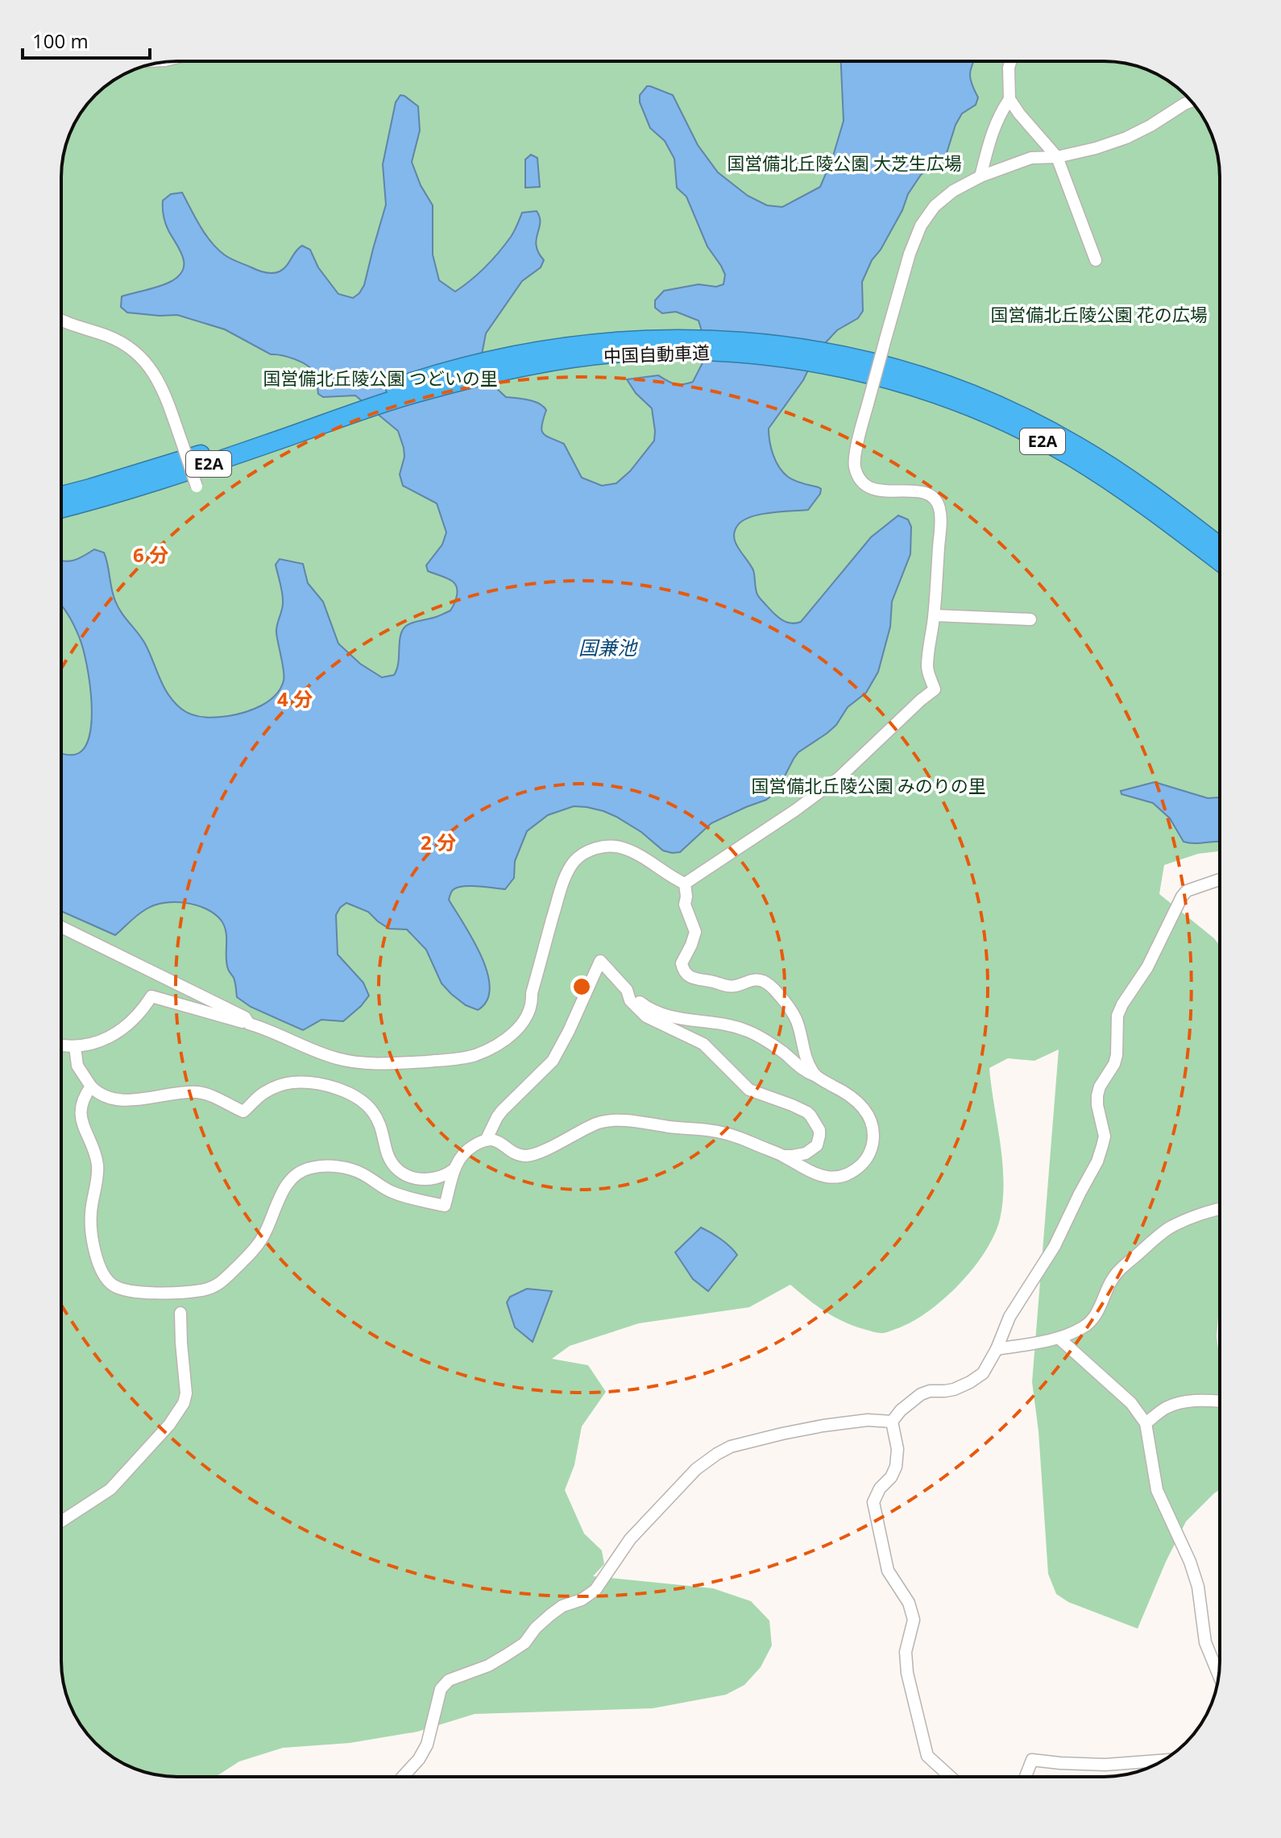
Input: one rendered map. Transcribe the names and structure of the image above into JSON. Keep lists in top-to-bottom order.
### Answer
{
  "streets": {
    "highway": ["中国自動車道", "E2A"]
  },
  "water": ["国兼池"],
  "parks": [
    "国営備北丘陵公園 大芝生広場",
    "国営備北丘陵公園 花の広場",
    "国営備北丘陵公園 つどいの里",
    "国営備北丘陵公園 みのりの里"
  ],
  "scale_bar": "100 m",
  "rings": ["6 分", "4 分", "2 分"]
}
